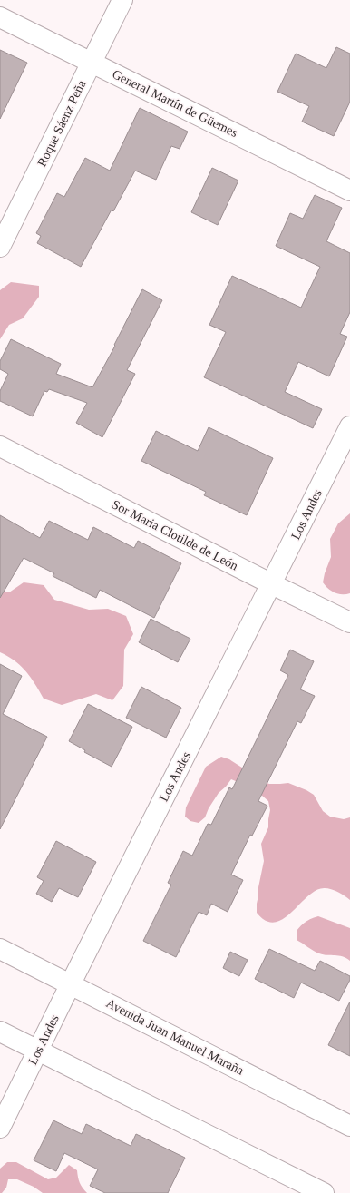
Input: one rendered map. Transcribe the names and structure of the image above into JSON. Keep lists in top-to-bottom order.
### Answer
{
  "streets": {
    "street": [
      "General Martín de Güemes",
      "Roque Sáenz Peña",
      "Los Andes",
      "Sor Maria Clotilde de León",
      "Avenida Juan Manuel Maraña"
    ]
  },
  "crossings": [
    ["General Martín de Güemes", "Roque Sáenz Peña"],
    ["Los Andes", "Sor Maria Clotilde de León"],
    ["Los Andes", "Avenida Juan Manuel Maraña"]
  ]
}
